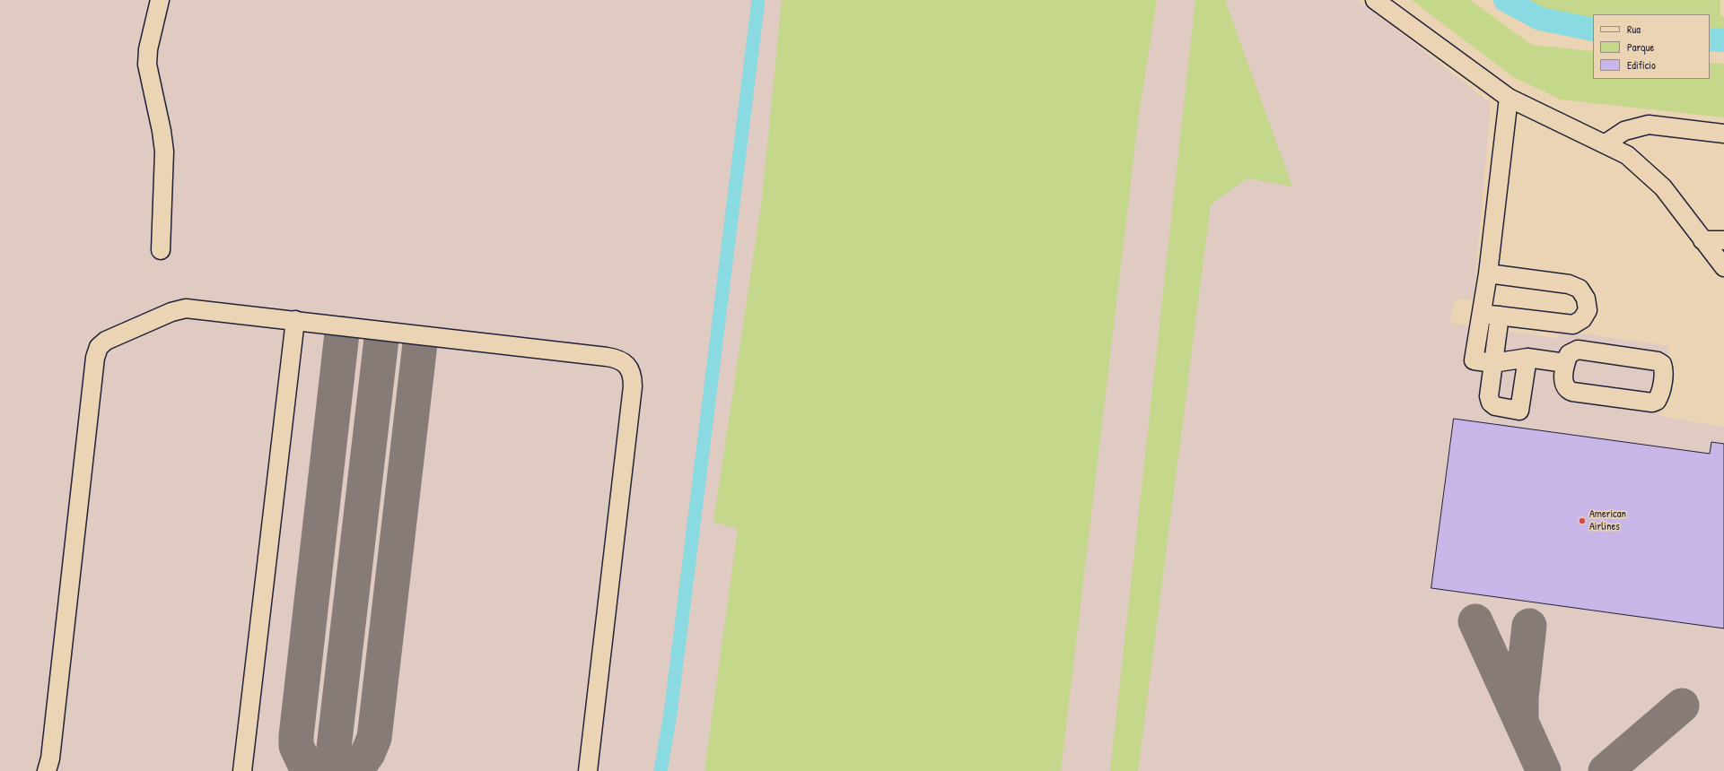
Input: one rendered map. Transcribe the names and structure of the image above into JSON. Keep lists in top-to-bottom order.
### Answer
{
  "places": ["American Airlines"],
  "legend": ["Rua", "Parque", "Edifício"]
}
